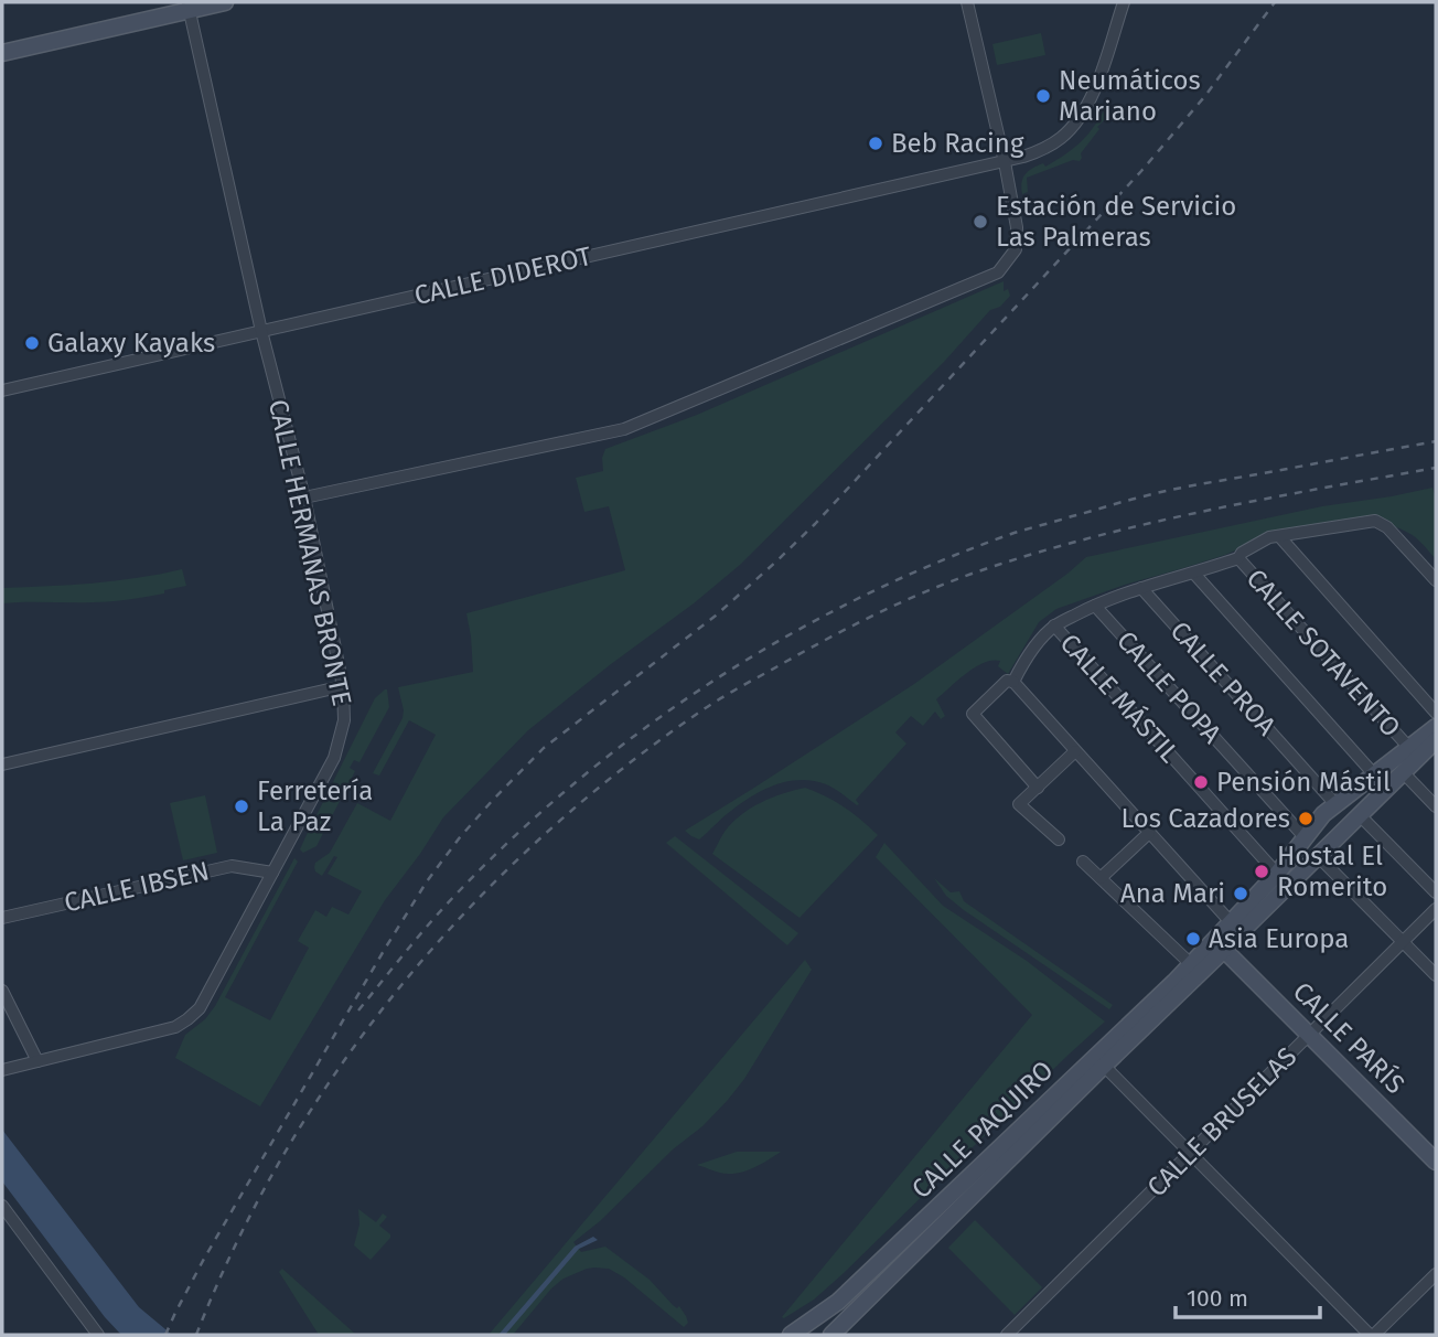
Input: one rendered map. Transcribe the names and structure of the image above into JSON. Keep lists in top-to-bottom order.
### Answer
{
  "streets": {
    "main road": ["CALLE PARÍS", "CALLE PAQUIRO"],
    "street": [
      "CALLE DIDEROT",
      "CALLE HERMANAS BRONTE",
      "CALLE SOTAVENTO",
      "CALLE PROA",
      "CALLE POPA",
      "CALLE MÁSTIL",
      "CALLE IBSEN",
      "CALLE BRUSELAS"
    ]
  },
  "crossings": [
    ["CALLE DIDEROT", "CALLE HERMANAS BRONTE"],
    ["CALLE HERMANAS BRONTE", "CALLE IBSEN"],
    ["CALLE SOTAVENTO", "CALLE PAQUIRO"],
    ["CALLE PROA", "CALLE PAQUIRO"],
    ["CALLE POPA", "CALLE PAQUIRO"],
    ["CALLE MÁSTIL", "CALLE PAQUIRO"],
    ["CALLE PARÍS", "CALLE BRUSELAS"],
    ["CALLE PARÍS", "CALLE PAQUIRO"]
  ],
  "places": [
    "Neumáticos Mariano",
    "Beb Racing",
    "Estación de Servicio Las Palmeras",
    "Galaxy Kayaks",
    "Pensión Mástil",
    "Ferretería La Paz",
    "Los Cazadores",
    "Hostal El Romerito",
    "Ana Mari",
    "Asia Europa"
  ],
  "scale_bar": "100 m"
}
